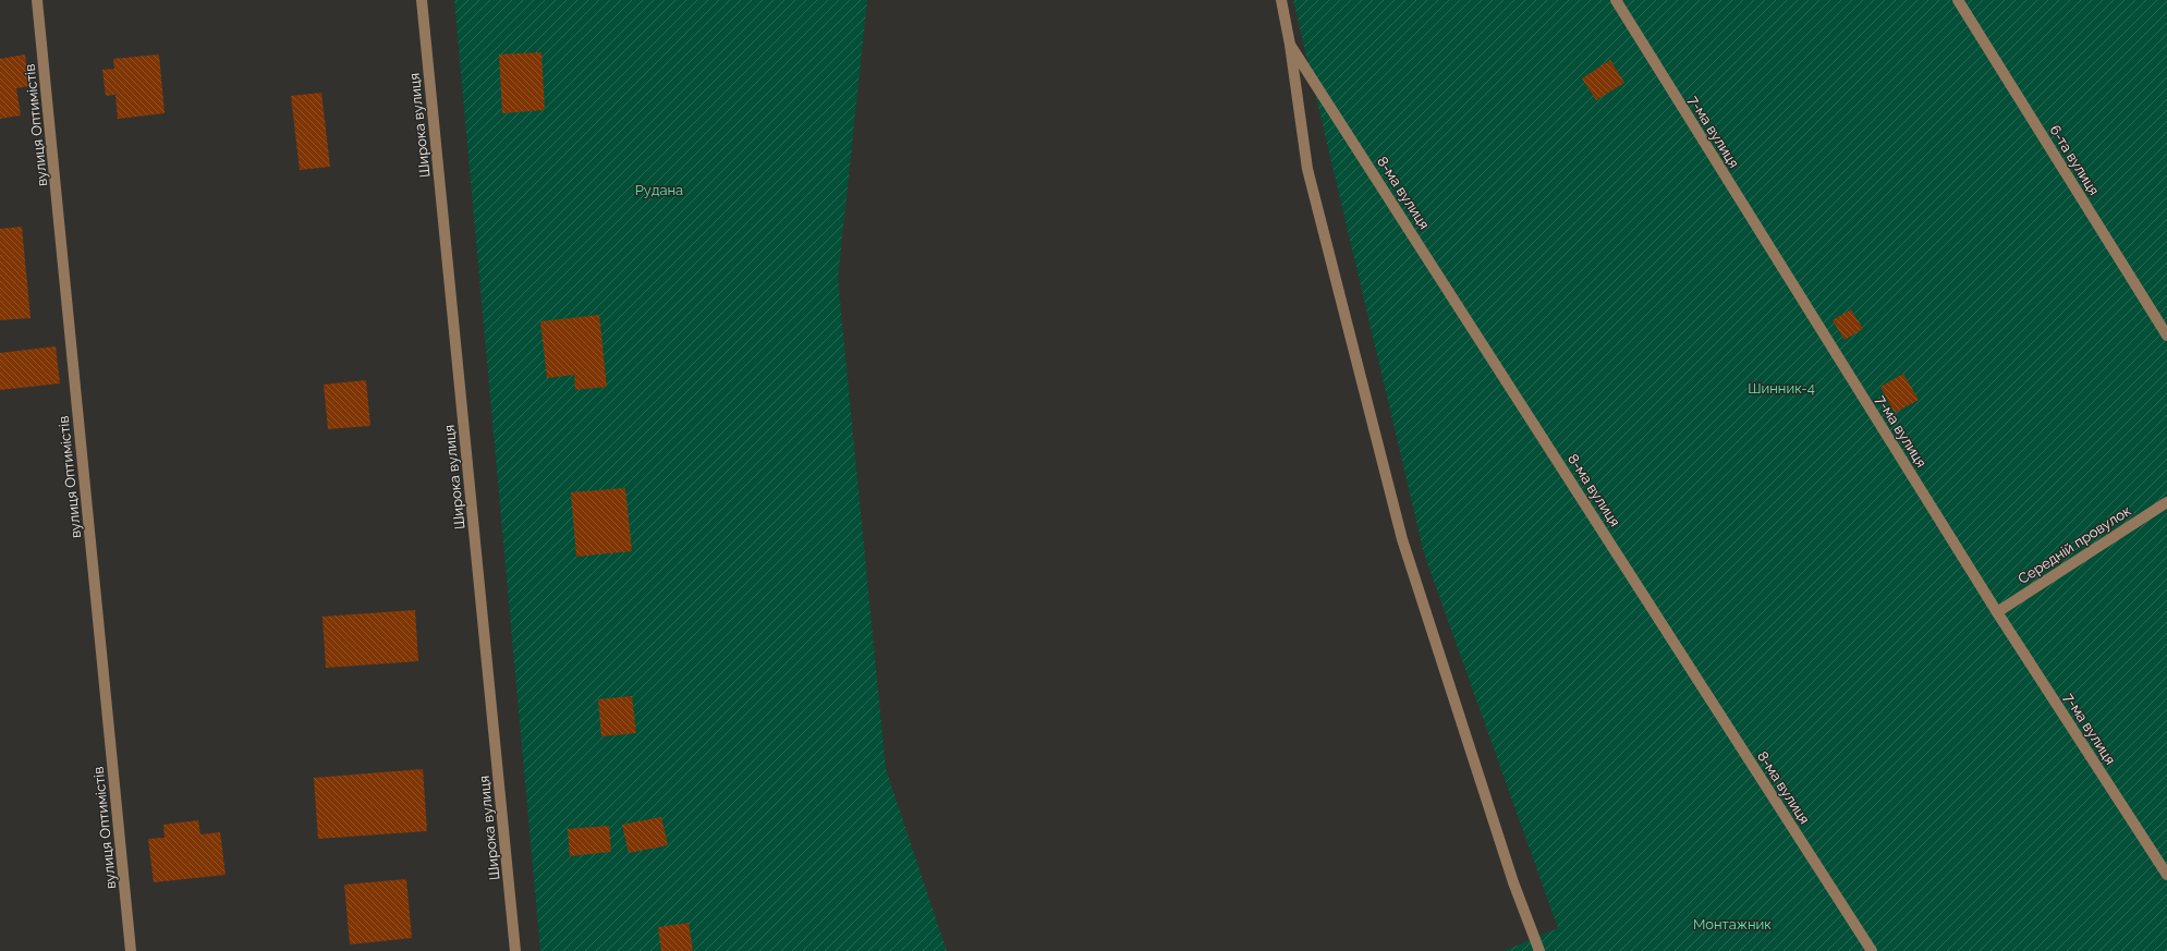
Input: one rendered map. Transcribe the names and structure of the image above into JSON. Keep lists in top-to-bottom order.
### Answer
{
  "streets": {
    "street": [
      "вулиця Оптимістів",
      "Широка вулиця",
      "7-ма вулиця",
      "6-та вулиця",
      "8-ма вулиця",
      "Середній провулок"
    ]
  },
  "crossings": [
    ["7-ма вулиця", "Середній провулок"]
  ],
  "parks": ["Рудана", "Шинник-4", "Монтажник"]
}
